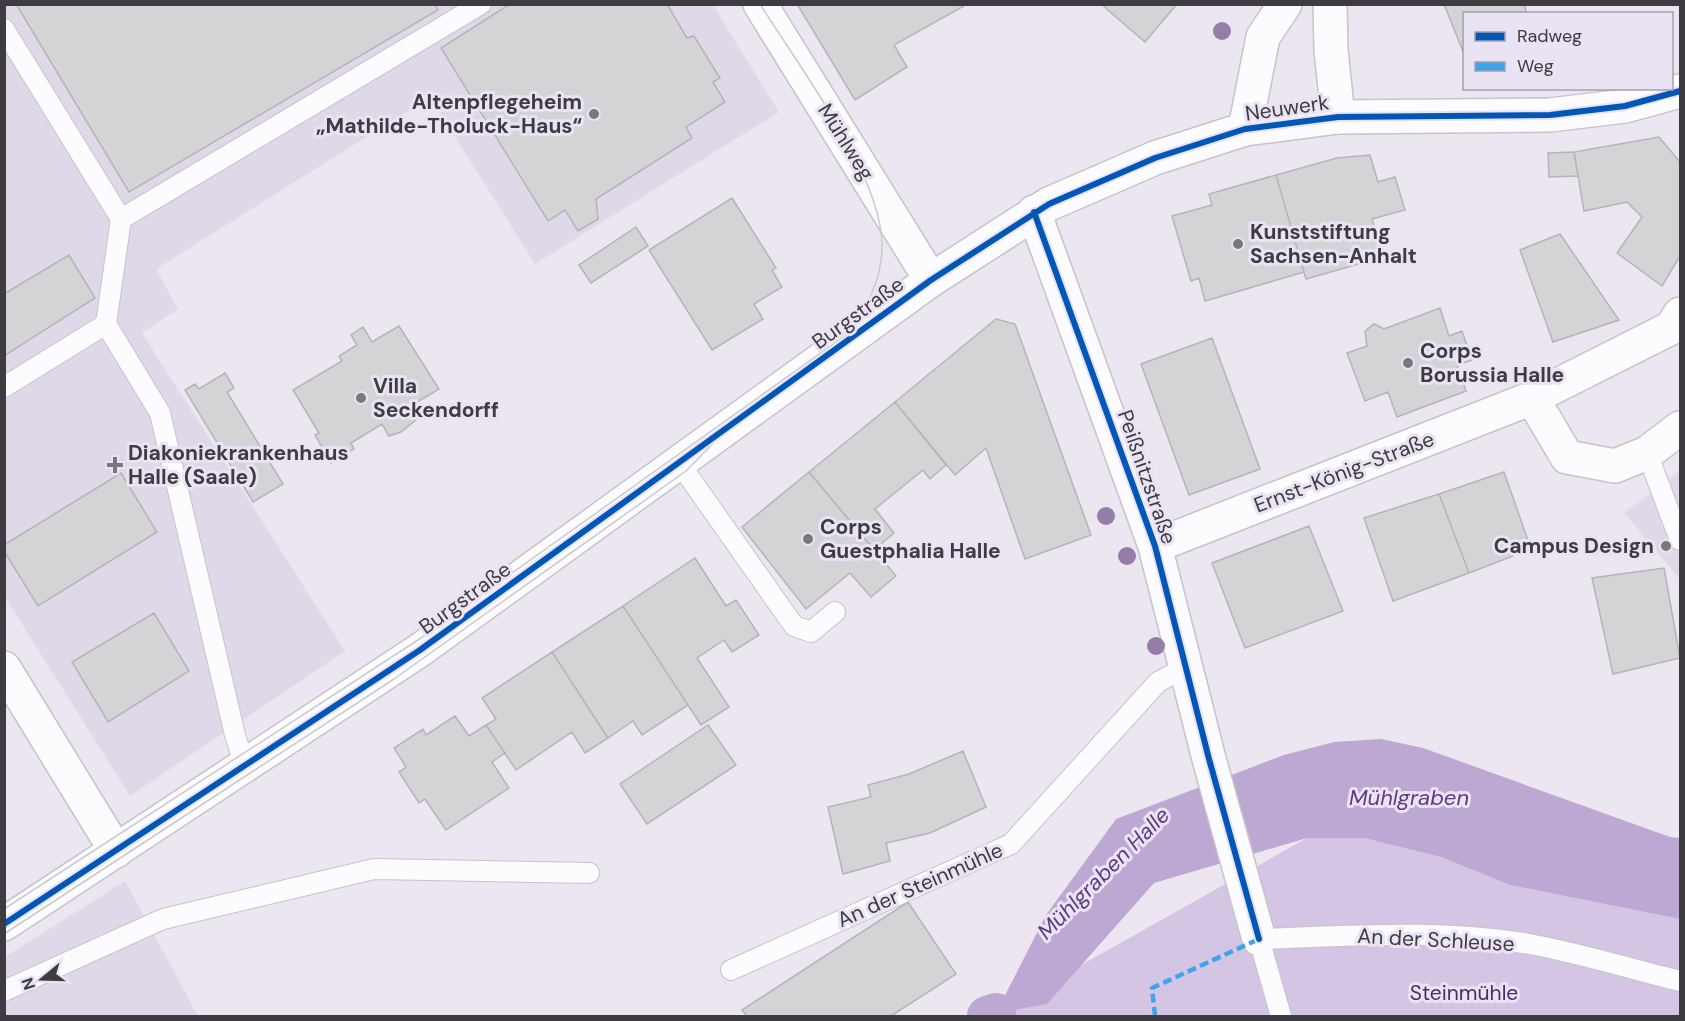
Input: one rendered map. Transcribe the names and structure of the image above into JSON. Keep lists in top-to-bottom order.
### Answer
{
  "streets": {
    "street": [
      "Neuwerk",
      "Mühlweg",
      "Burgstraße",
      "Ernst-König-Straße",
      "Peißnitzstraße"
    ],
    "lane": ["An der Steinmühle", "An der Schleuse"]
  },
  "crossings": [
    ["Neuwerk", "Mühlweg"],
    ["Neuwerk", "Burgstraße"],
    ["Neuwerk", "Peißnitzstraße"],
    ["Mühlweg", "Burgstraße"],
    ["Ernst-König-Straße", "Peißnitzstraße"],
    ["Peißnitzstraße", "An der Steinmühle"],
    ["Peißnitzstraße", "An der Schleuse"]
  ],
  "water": ["Mühlgraben", "Mühlgraben Halle"],
  "parks": ["Steinmühle"],
  "places": {
    "other": [
      "Altenpflegeheim „Mathilde-Tholuck-Haus“",
      "Kunststiftung Sachsen-Anhalt",
      "Corps Borussia Halle",
      "Villa Seckendorff",
      "Corps Guestphalia Halle",
      "Campus Design"
    ],
    "health": ["Diakoniekrankenhaus Halle (Saale)"]
  },
  "legend": ["Radweg", "Weg"],
  "north": "left"
}
